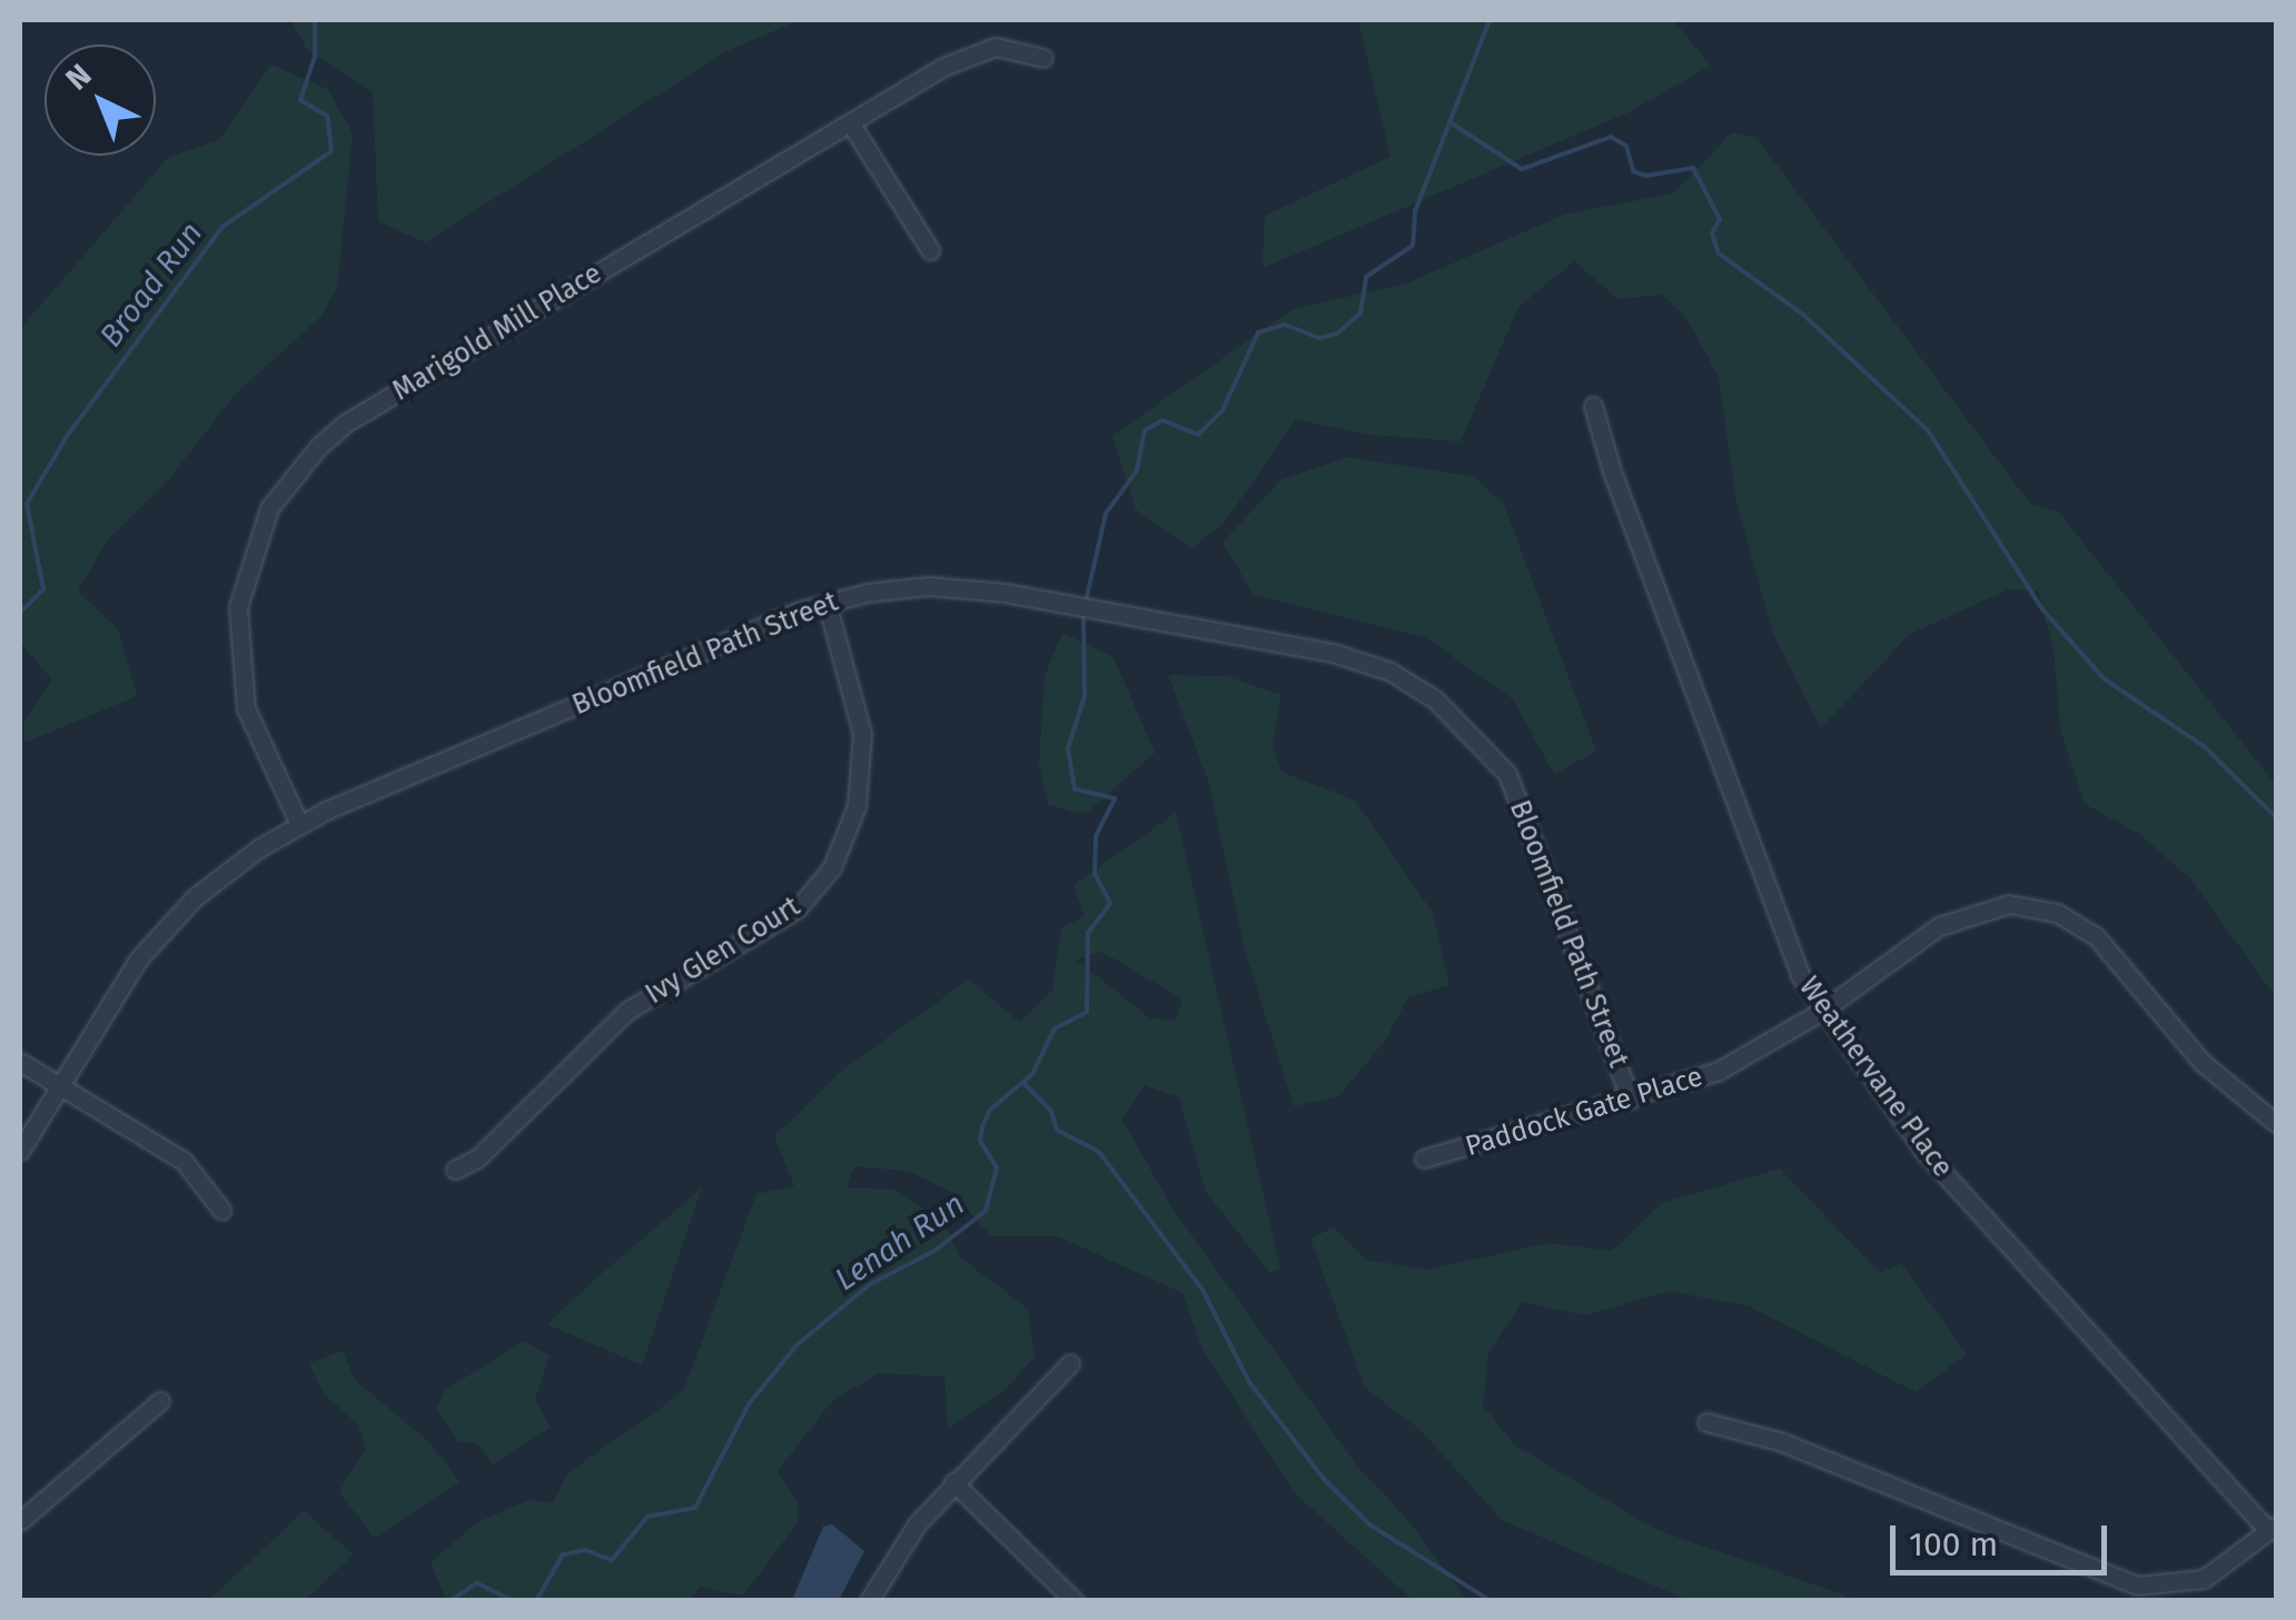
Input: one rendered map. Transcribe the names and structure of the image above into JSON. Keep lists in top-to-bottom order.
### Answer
{
  "streets": {
    "street": [
      "Marigold Mill Place",
      "Bloomfield Path Street",
      "Ivy Glen Court",
      "Weathervane Place",
      "Paddock Gate Place"
    ]
  },
  "crossings": [
    ["Marigold Mill Place", "Bloomfield Path Street"],
    ["Bloomfield Path Street", "Ivy Glen Court"],
    ["Bloomfield Path Street", "Paddock Gate Place"],
    ["Weathervane Place", "Paddock Gate Place"]
  ],
  "water": ["Broad Run", "Lenah Run"],
  "scale_bar": "100 m",
  "north": "top left"
}
